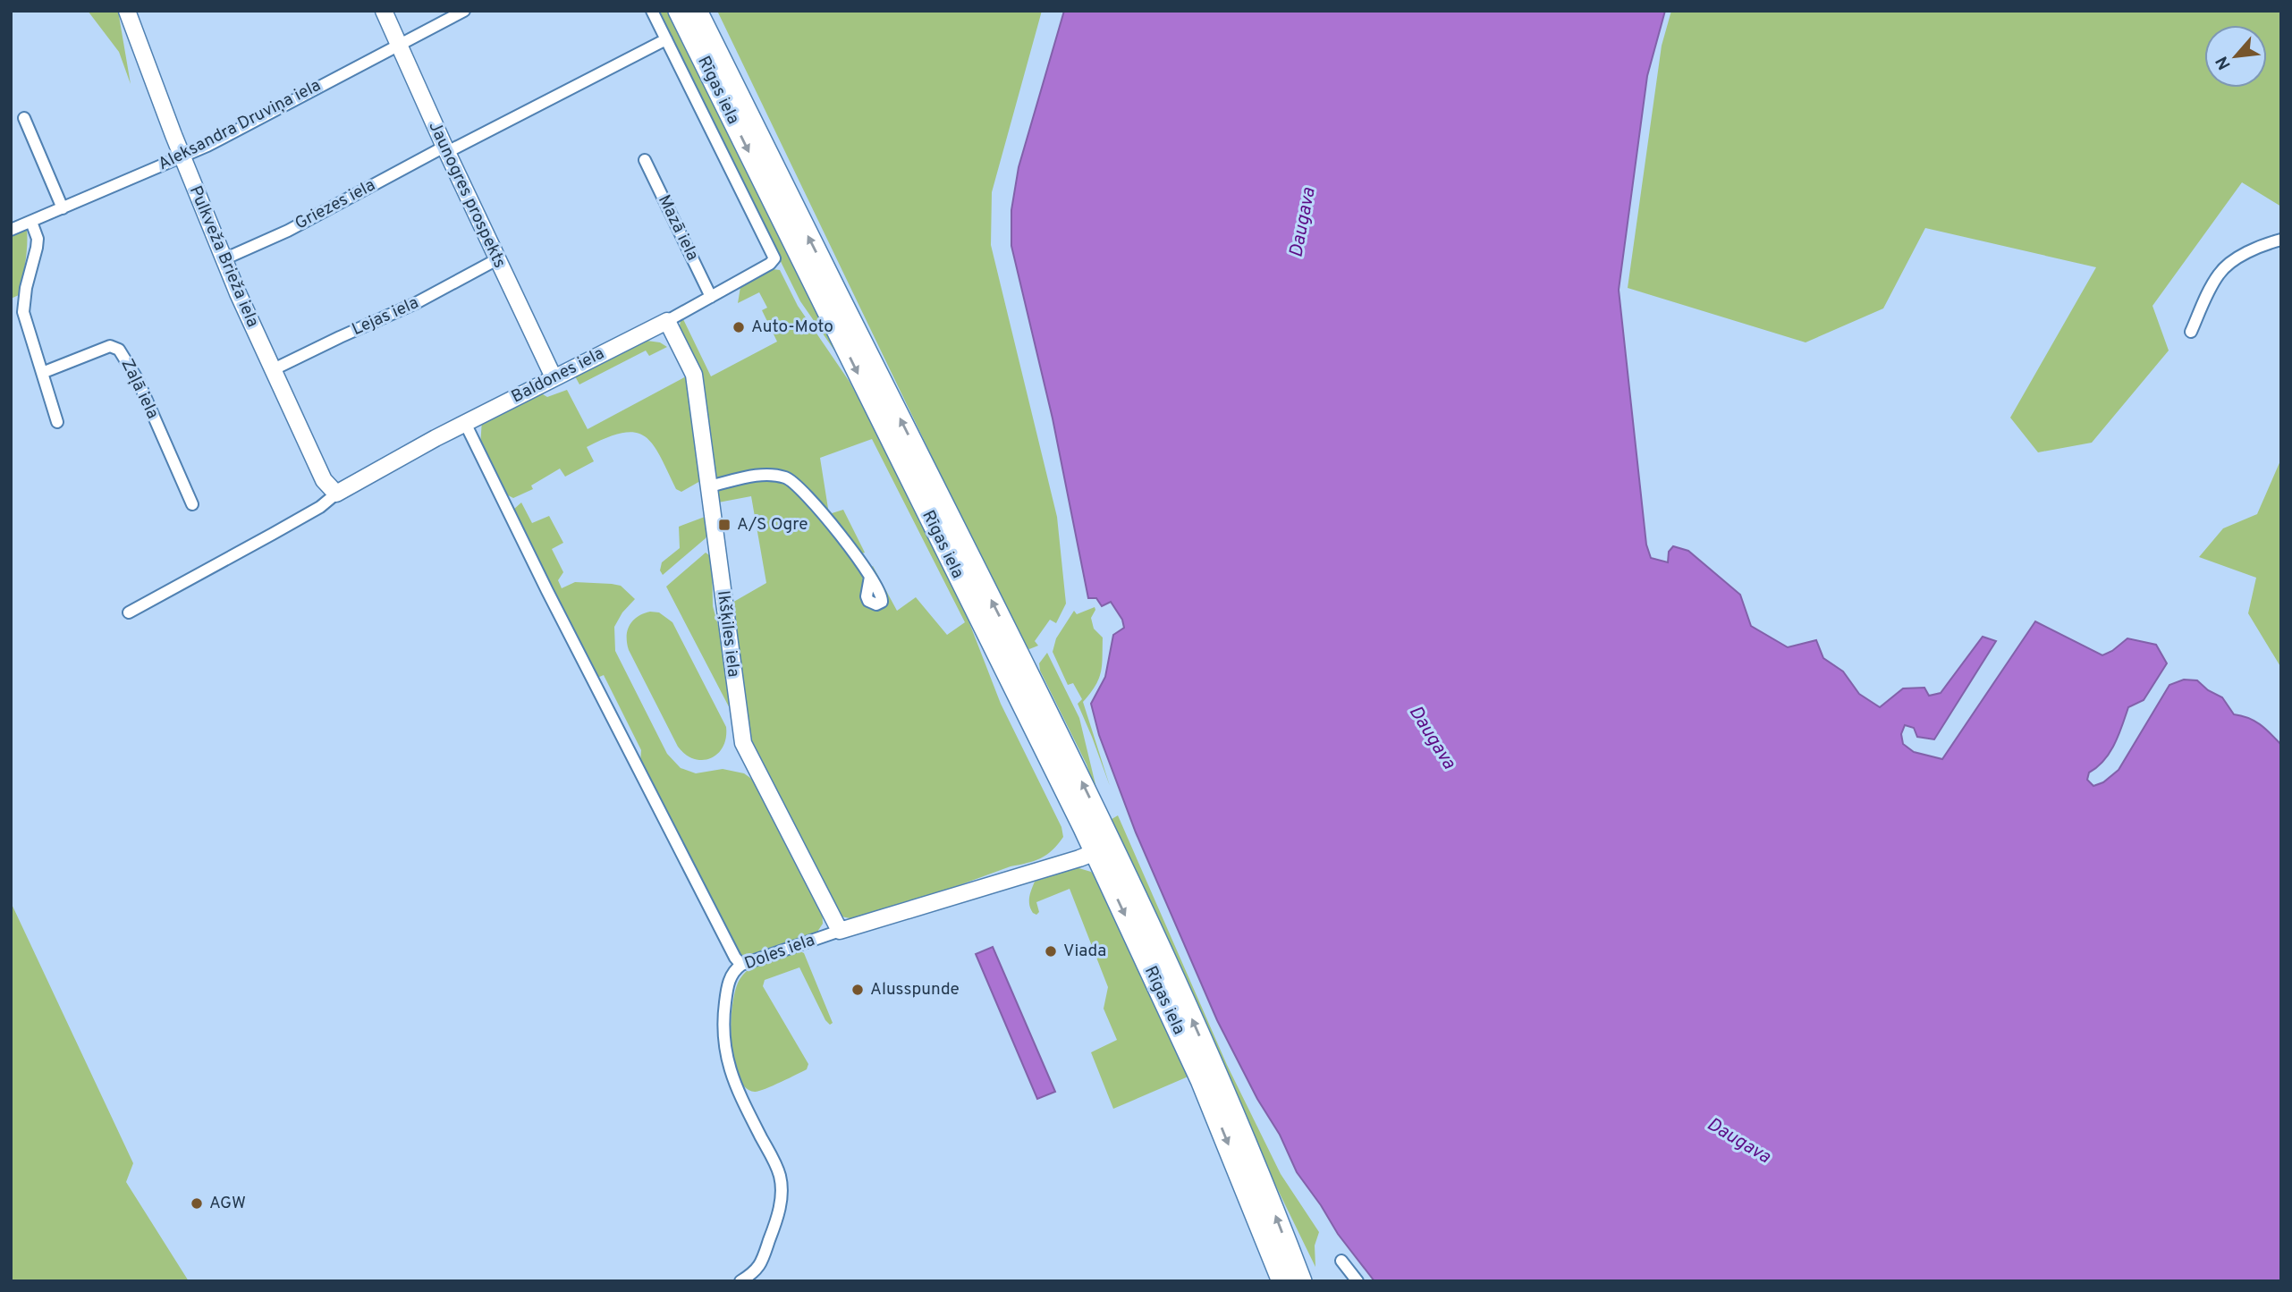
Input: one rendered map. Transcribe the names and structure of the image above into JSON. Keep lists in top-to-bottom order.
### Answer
{
  "streets": {
    "highway": ["Rīgas iela"],
    "street": [
      "Aleksandra Druviņa iela",
      "Jaunogres prospekts",
      "Griezes iela",
      "Mazā iela",
      "Pulkveža Brieža iela",
      "Lejas iela",
      "Baldones iela",
      "Zaļā iela",
      "Ikšķiles iela",
      "Doles iela"
    ]
  },
  "crossings": [
    ["Rīgas iela", "Doles iela"],
    ["Aleksandra Druviņa iela", "Jaunogres prospekts"],
    ["Aleksandra Druviņa iela", "Pulkveža Brieža iela"],
    ["Jaunogres prospekts", "Griezes iela"],
    ["Jaunogres prospekts", "Lejas iela"],
    ["Jaunogres prospekts", "Baldones iela"],
    ["Griezes iela", "Pulkveža Brieža iela"],
    ["Griezes iela", "Baldones iela"],
    ["Mazā iela", "Baldones iela"],
    ["Pulkveža Brieža iela", "Lejas iela"],
    ["Pulkveža Brieža iela", "Baldones iela"],
    ["Baldones iela", "Ikšķiles iela"],
    ["Ikšķiles iela", "Doles iela"]
  ],
  "water": ["Daugava"],
  "places": {
    "other": [
      "Auto-Moto",
      "Viada",
      "Alusspunde",
      "AGW"
    ],
    "transit": ["A/S Ogre"]
  },
  "north": "bottom left"
}
